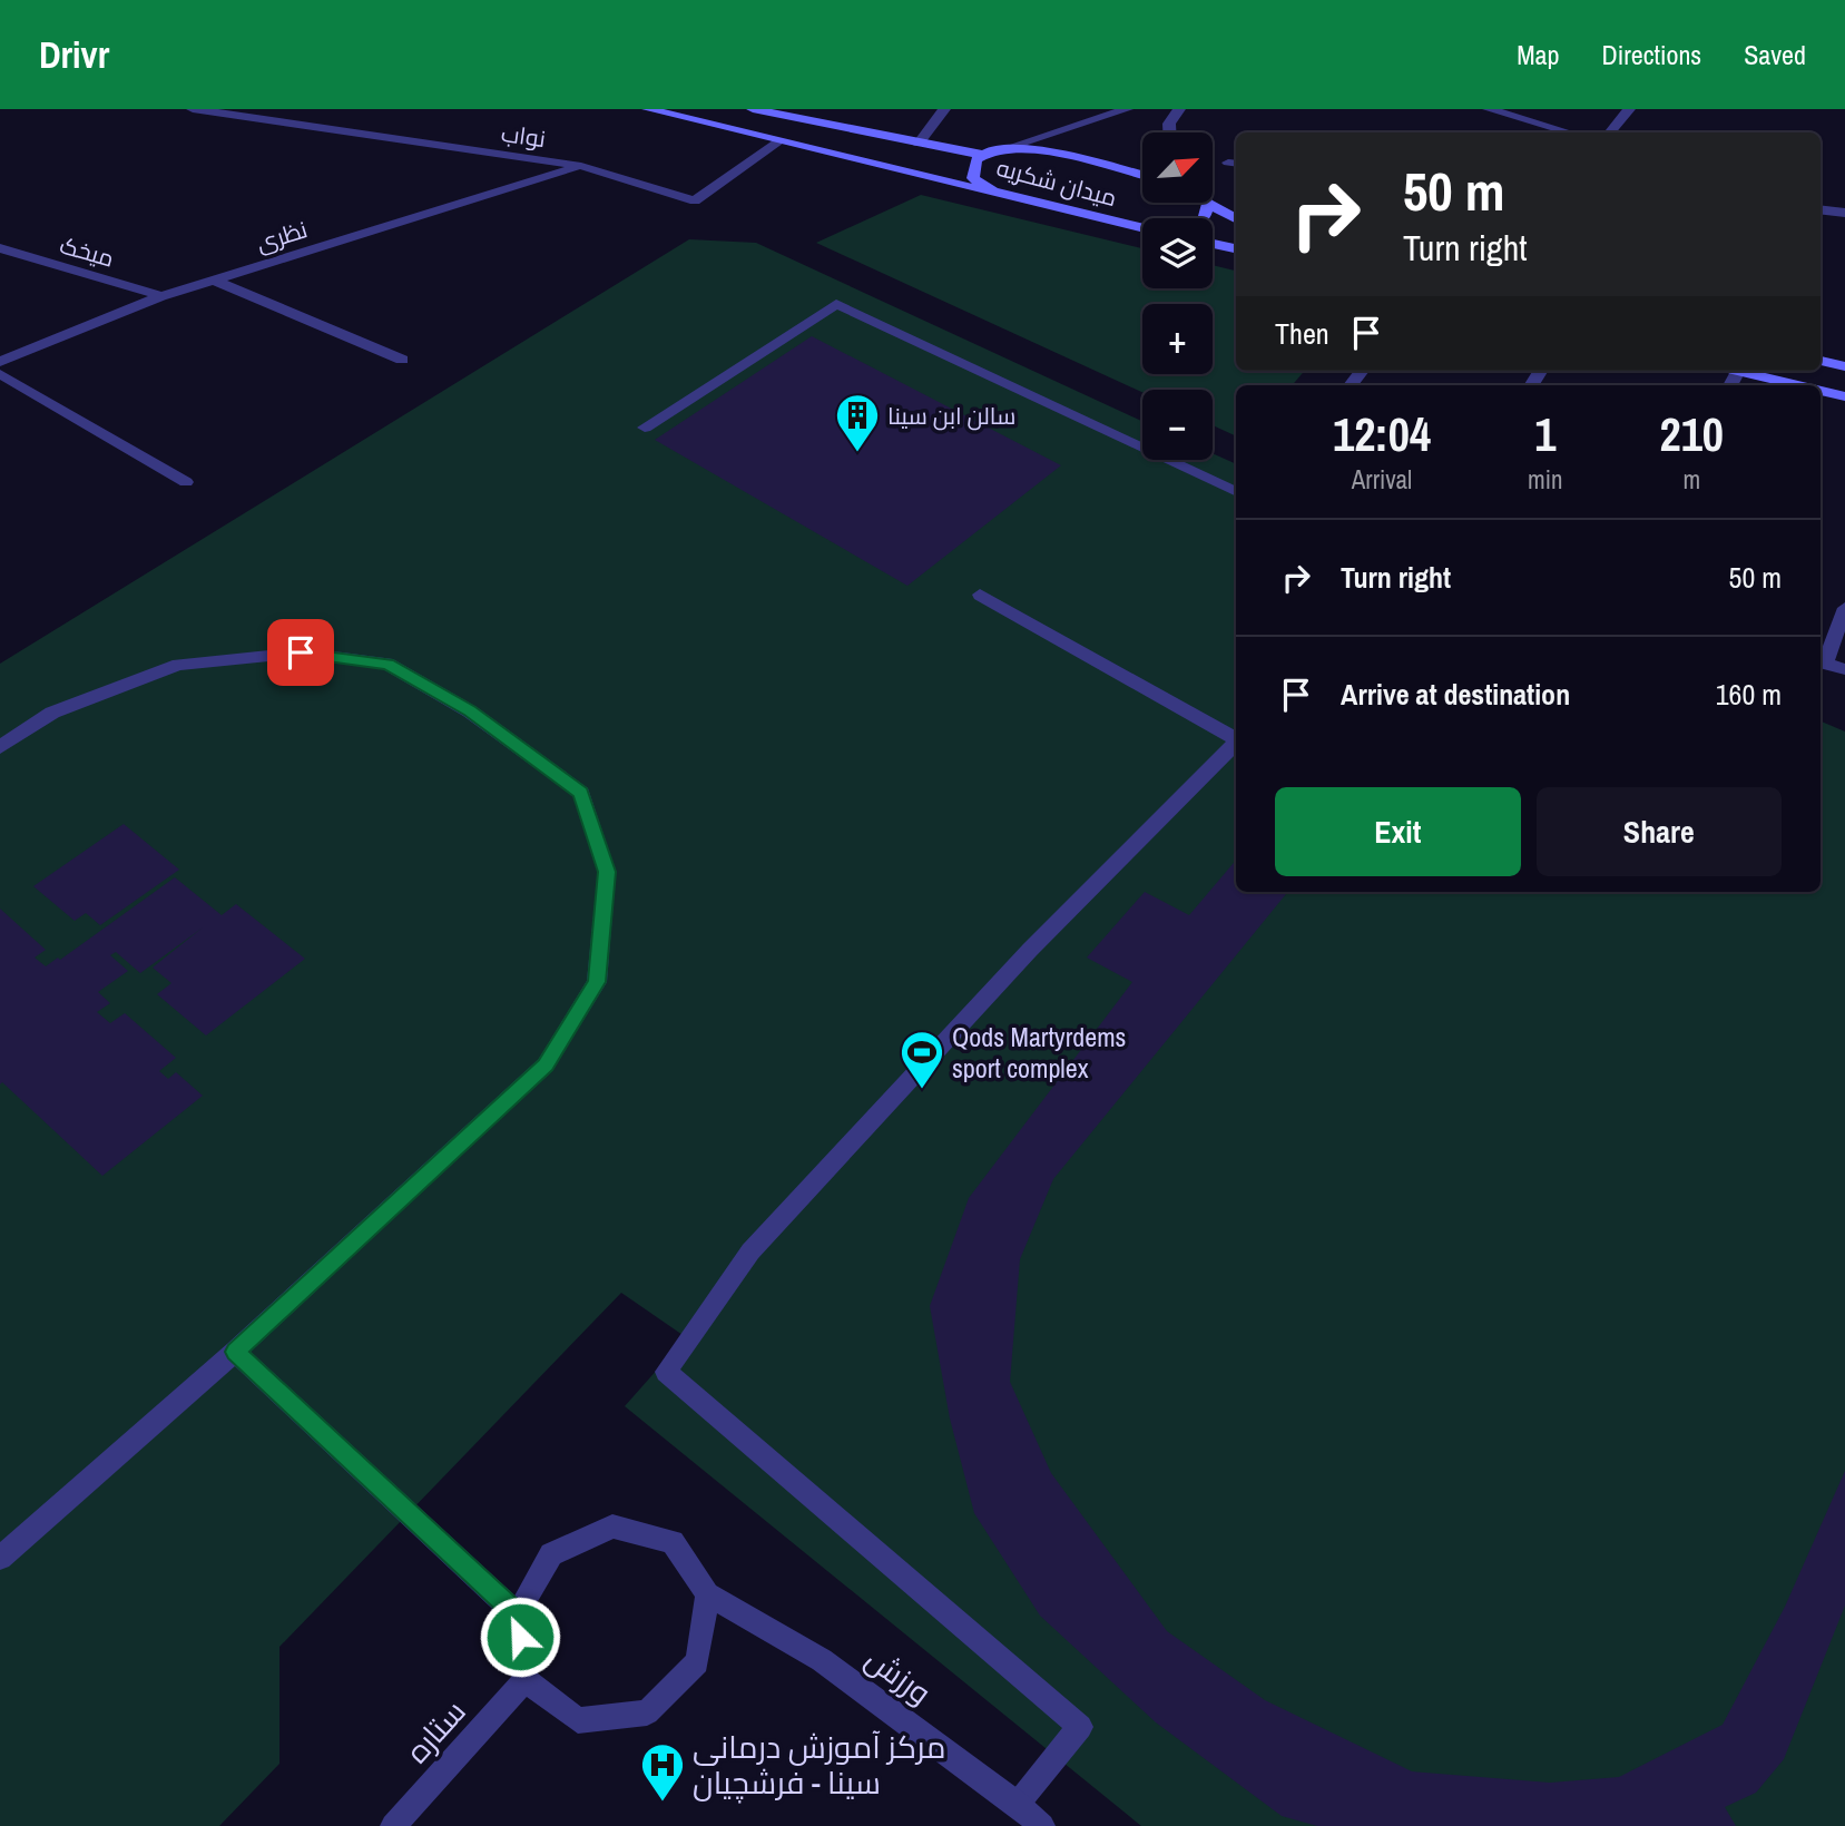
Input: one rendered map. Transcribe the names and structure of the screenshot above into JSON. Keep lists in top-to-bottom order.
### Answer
{
  "streets": {
    "main road": ["میدان شکریه"],
    "street": [
      "نواب",
      "نظری",
      "میخک",
      "ورزش",
      "ستاره"
    ]
  },
  "crossings": [
    ["نواب", "نظری"],
    ["نظری", "میخک"],
    ["ورزش", "ستاره"]
  ],
  "places": {
    "building": ["سالن ابن سینا"],
    "sports": ["Qods Martyrdems sport complex"],
    "hospital": ["مرکز آموزش درمانی سینا - فرشچیان"]
  },
  "north": "top right",
  "page": {
    "header": "Drivr",
    "nav": ["Map", "Directions", "Saved"],
    "map_buttons": ["+", "−"],
    "turn": ["50 m", "Turn right"],
    "then": "Then",
    "eta": [
      "12:04",
      "Arrival",
      "1",
      "min",
      "210",
      "m"
    ],
    "list": [
      {
        "name": "Turn right",
        "value": "50 m"
      },
      {
        "name": "Arrive at destination",
        "value": "160 m"
      }
    ],
    "buttons": ["Exit", "Share"]
  }
}
